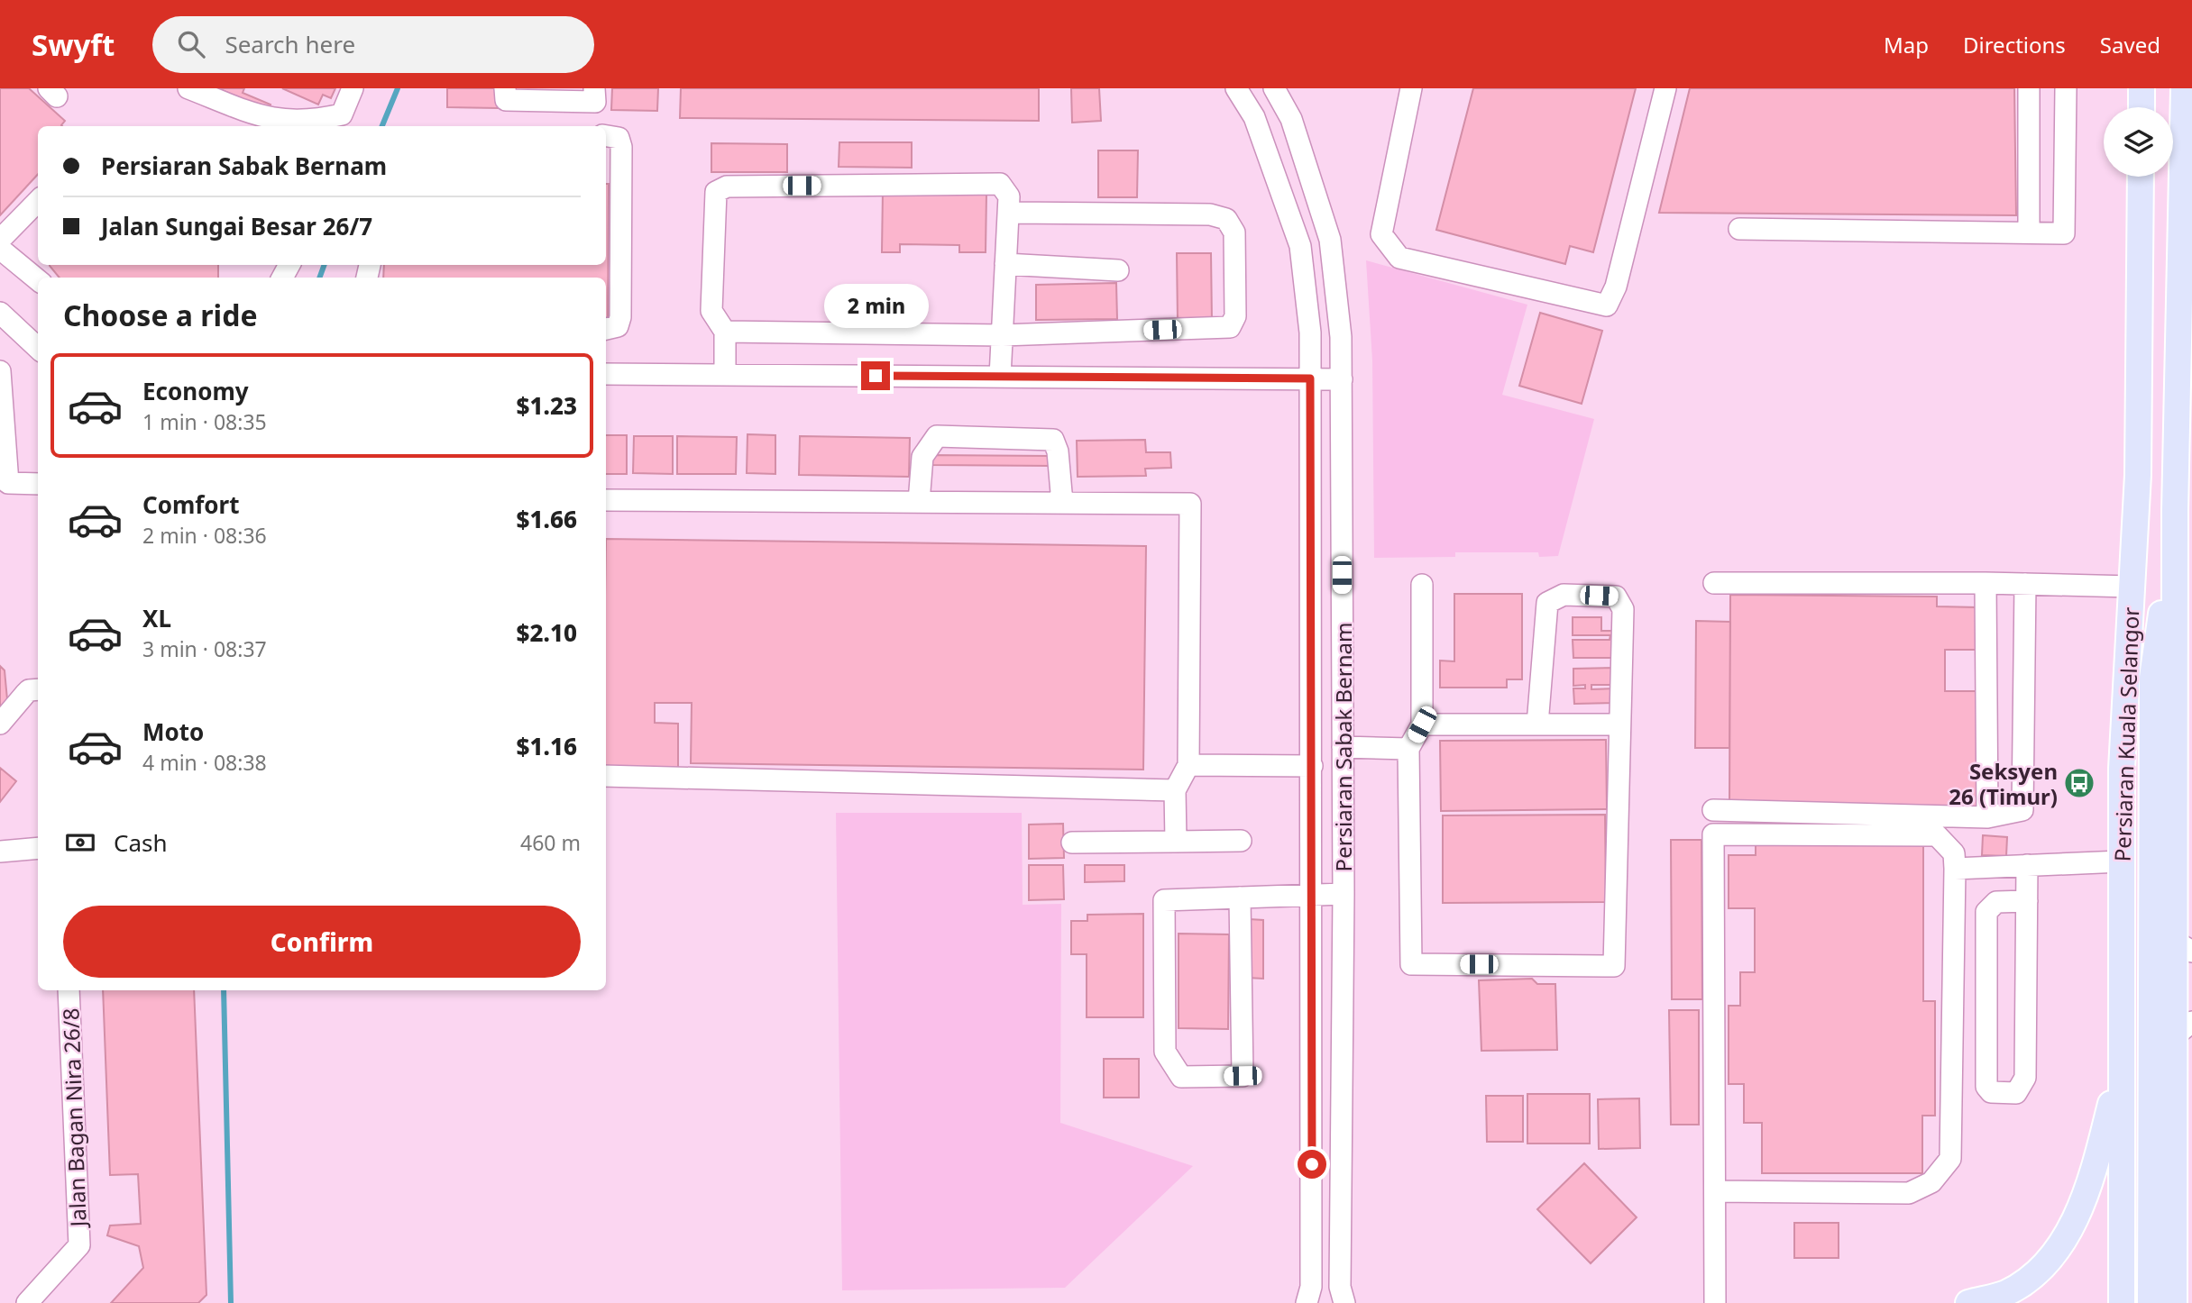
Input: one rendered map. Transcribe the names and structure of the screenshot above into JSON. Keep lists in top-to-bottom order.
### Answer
{
  "streets": {
    "main road": ["Persiaran Kuala Selangor"],
    "street": ["Persiaran Sabak Bernam", "Jalan Bagan Nira 26/8"]
  },
  "places": {
    "bus stop": ["Seksyen 26 (Timur)"]
  },
  "page": {
    "header": "Swyft",
    "search": "Search here",
    "nav": ["Map", "Directions", "Saved"],
    "banner": ["Persiaran Sabak Bernam", "Jalan Sungai Besar 26/7"],
    "heading": "Choose a ride",
    "bubble": "2 min",
    "list": [
      {
        "name": "Economy",
        "note": "1 min · 08:35",
        "value": "$1.23"
      },
      {
        "name": "Comfort",
        "note": "2 min · 08:36",
        "value": "$1.66"
      },
      {
        "name": "XL",
        "note": "3 min · 08:37",
        "value": "$2.10"
      },
      {
        "name": "Moto",
        "note": "4 min · 08:38",
        "value": "$1.16"
      }
    ],
    "pay": ["Cash", "460 m"],
    "buttons": "Confirm"
  }
}
